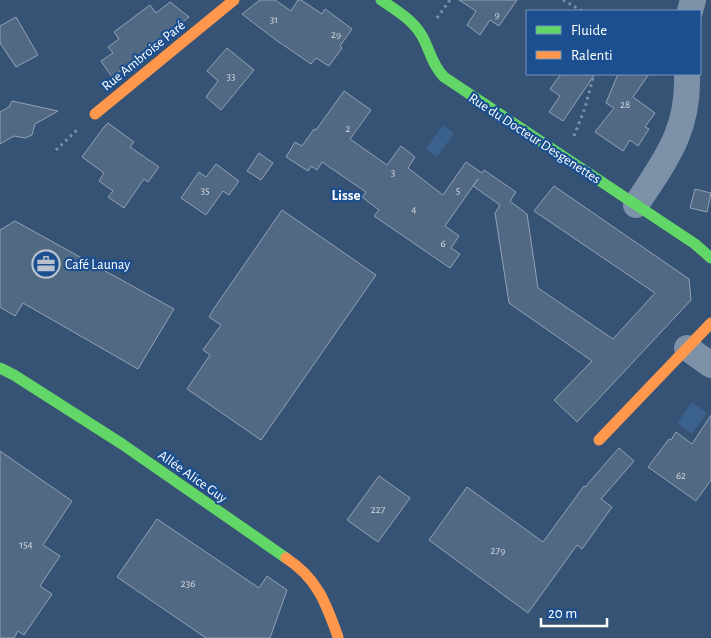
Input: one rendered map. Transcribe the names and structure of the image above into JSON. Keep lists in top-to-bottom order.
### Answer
{
  "streets": {
    "street": ["Rue Ambroise Paré", "Rue du Docteur Desgenettes", "Allée Alice Guy"]
  },
  "districts": ["Lisse"],
  "places": {
    "office": ["Café Launay"]
  },
  "house_numbers": [
    "9",
    "31",
    "29",
    "33",
    "28",
    "2",
    "3",
    "35",
    "5",
    "4",
    "6",
    "62",
    "227",
    "154",
    "279",
    "236"
  ],
  "legend": ["Fluide", "Ralenti"],
  "scale_bar": "20 m"
}
